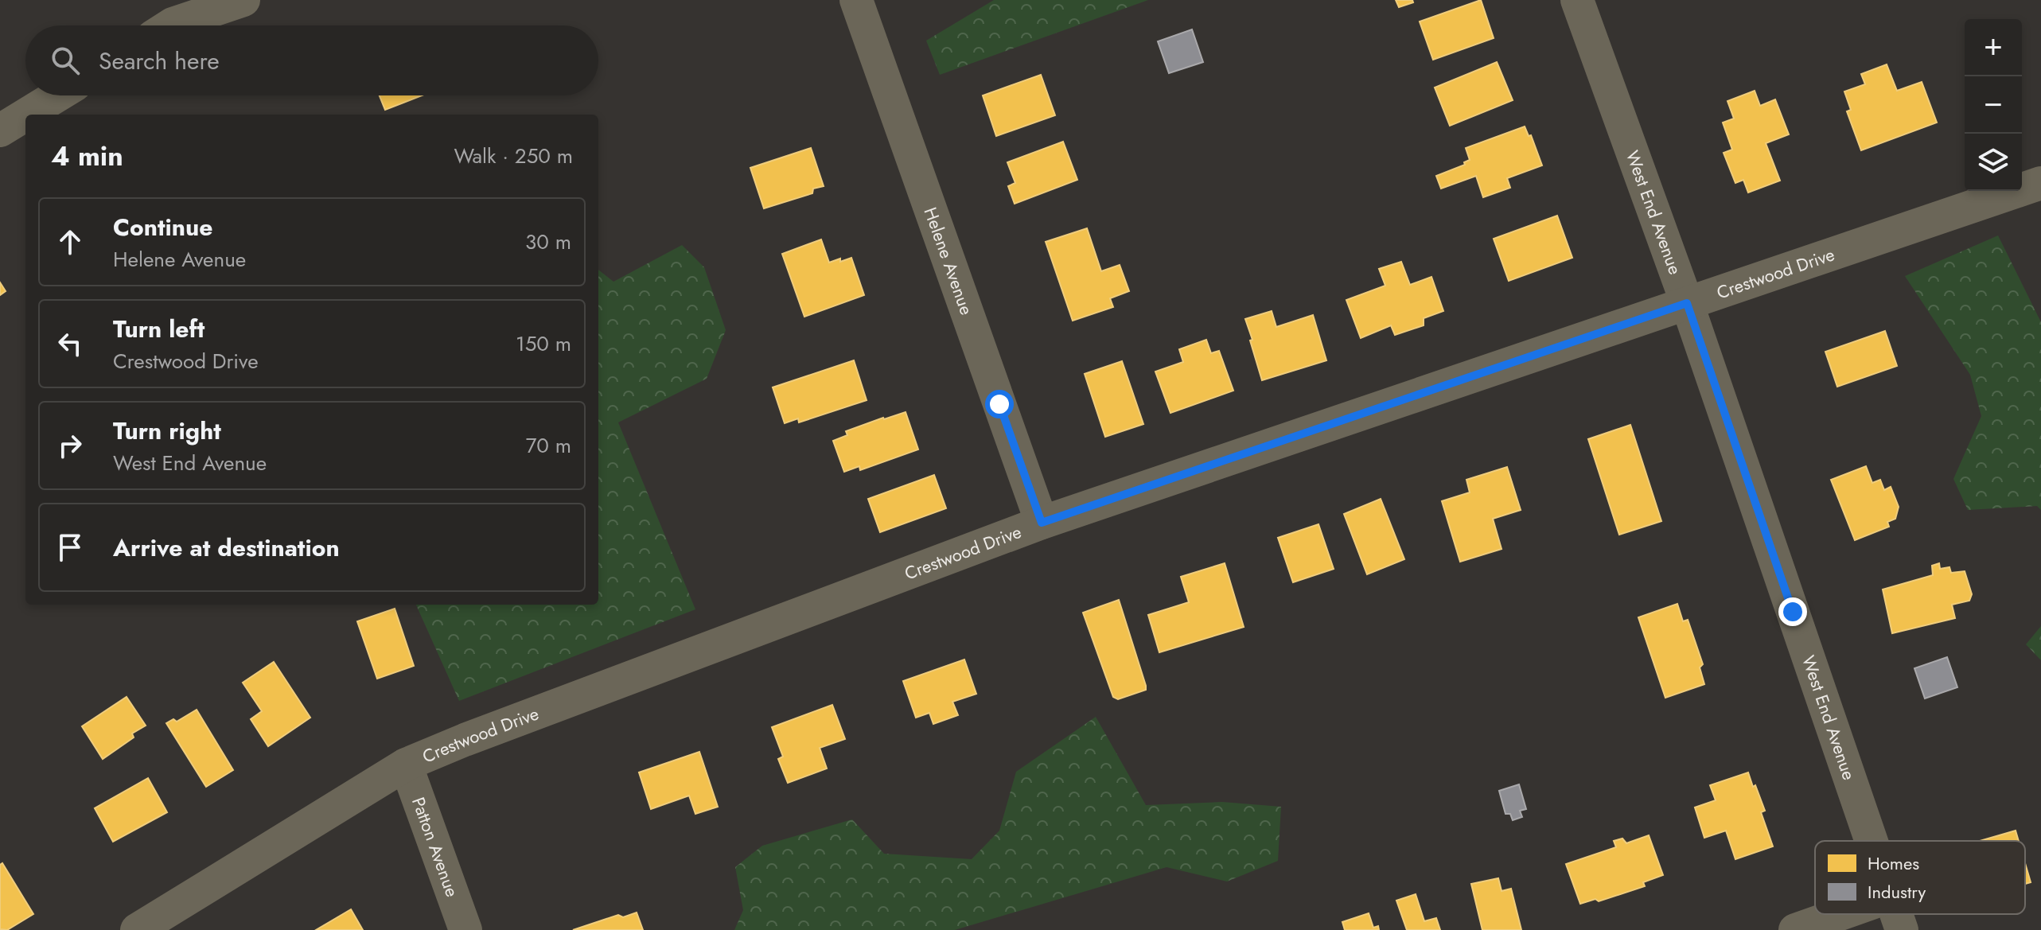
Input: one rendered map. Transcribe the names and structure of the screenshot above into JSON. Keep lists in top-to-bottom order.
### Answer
{
  "streets": {
    "street": [
      "West End Avenue",
      "Helene Avenue",
      "Crestwood Drive",
      "Patton Avenue"
    ]
  },
  "crossings": [
    ["West End Avenue", "Crestwood Drive"],
    ["Helene Avenue", "Crestwood Drive"],
    ["Crestwood Drive", "Patton Avenue"]
  ],
  "legend": ["Homes", "Industry"],
  "page": {
    "map_buttons": ["+", "−"],
    "search": "Search here",
    "heading": ["4 min", "Walk · 250 m"],
    "list": [
      ["Continue", "Helene Avenue", "30 m"],
      ["Turn left", "Crestwood Drive", "150 m"],
      ["Turn right", "West End Avenue", "70 m"],
      "Arrive at destination"
    ]
  }
}
